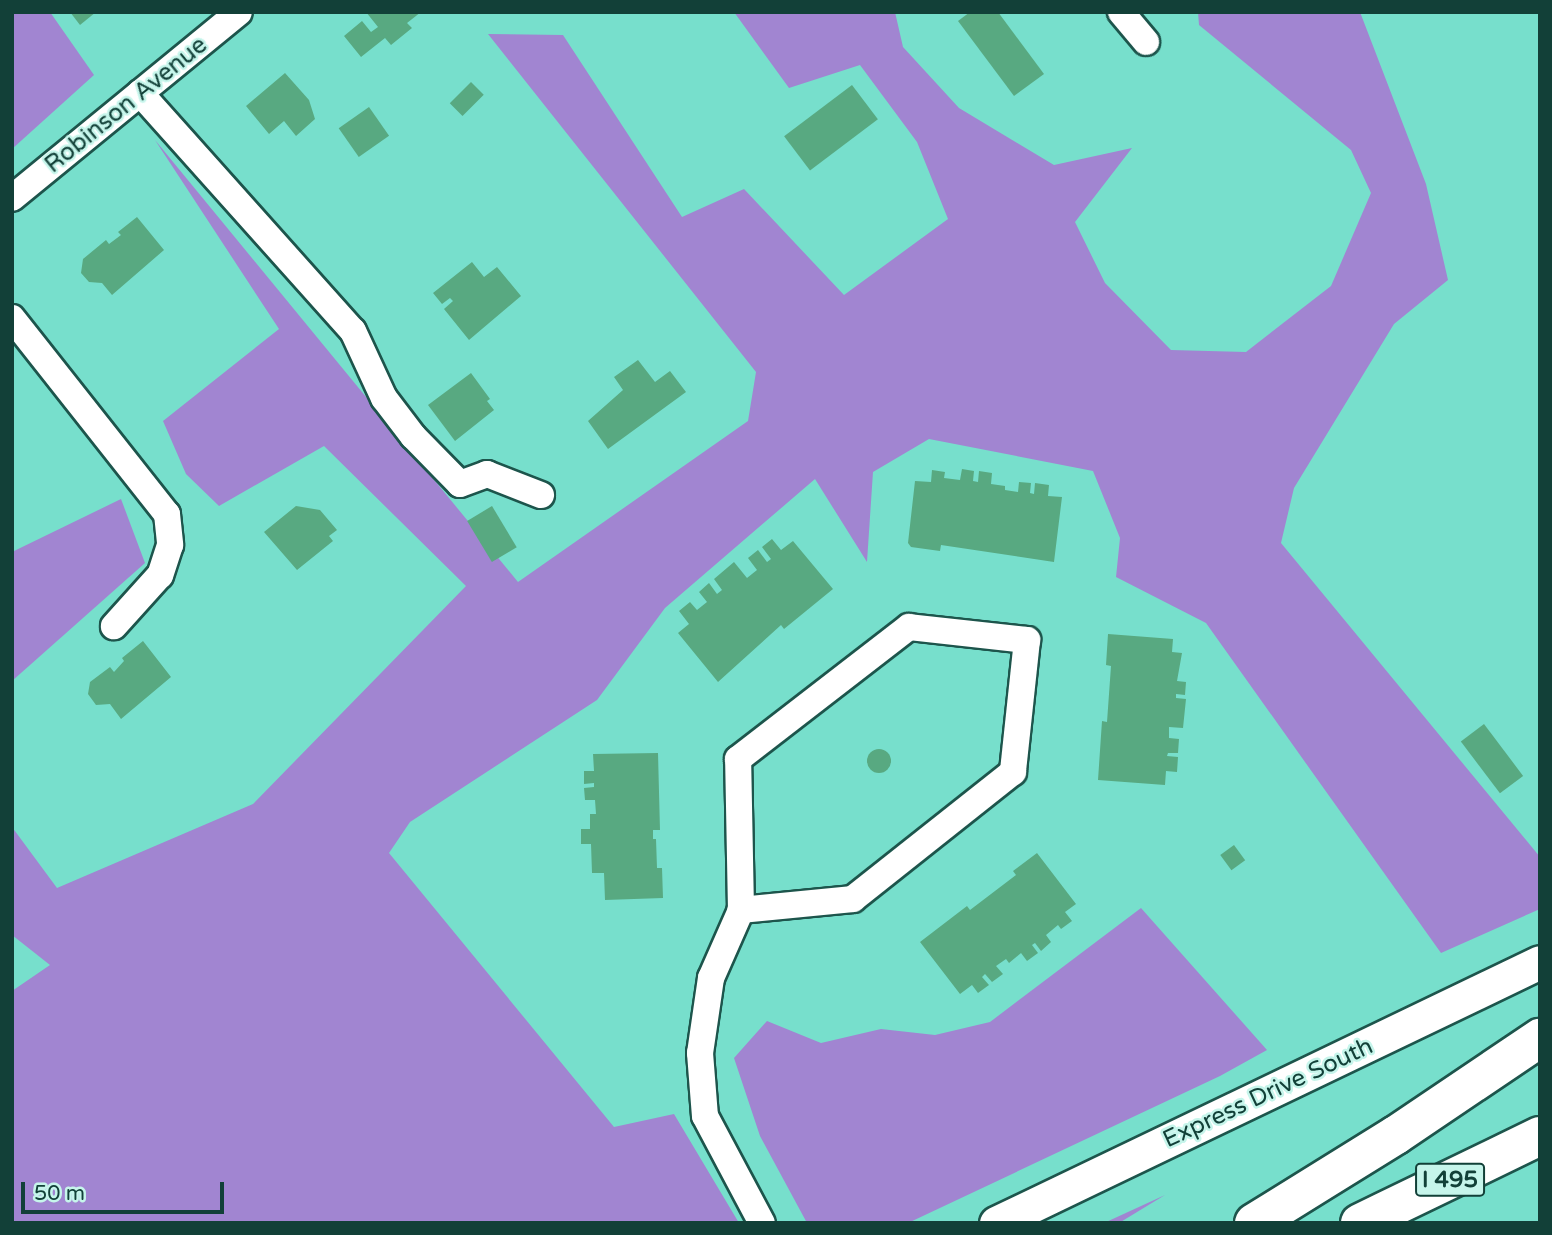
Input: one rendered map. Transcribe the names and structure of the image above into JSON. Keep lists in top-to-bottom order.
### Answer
{
  "streets": {
    "highway": ["I 495"],
    "main road": ["Express Drive South"],
    "street": ["Robinson Avenue"]
  },
  "scale_bar": "50 m"
}
